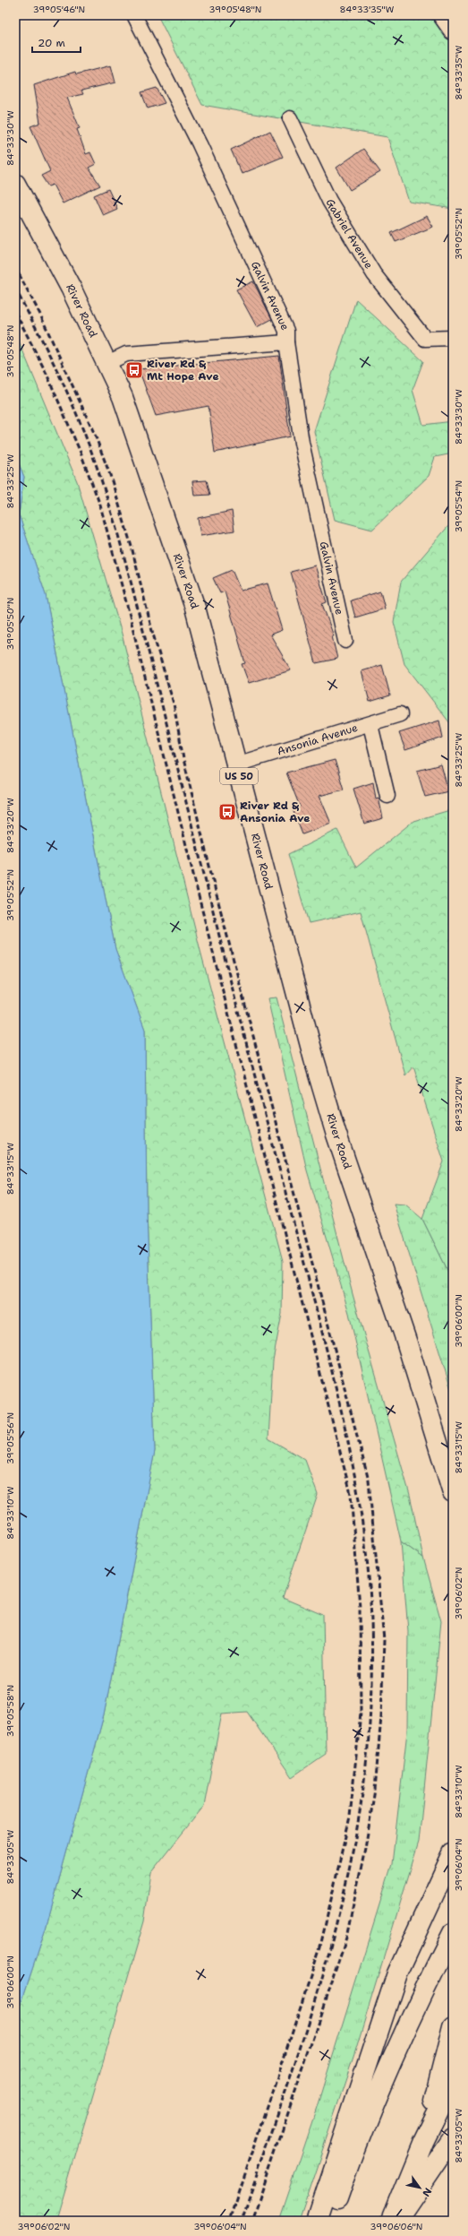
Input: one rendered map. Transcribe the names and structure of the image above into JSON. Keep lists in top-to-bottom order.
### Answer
{
  "streets": {
    "main road": ["River Road", "US 50"],
    "street": ["Gabriel Avenue", "Galvin Avenue", "Ansonia Avenue"]
  },
  "crossings": [
    ["River Road", "Ansonia Avenue"]
  ],
  "places": {
    "bus stop": ["River Rd & Mt Hope Ave", "River Rd & Ansonia Ave"]
  },
  "scale_bar": "20 m",
  "north": "bottom right",
  "coordinates": [
    "39°05'46\"N",
    "39°05'48\"N",
    "84°33'35\"W",
    "84°33'30\"W",
    "39°05'52\"N",
    "84°33'25\"W",
    "39°05'54\"N",
    "39°05'50\"N",
    "84°33'20\"W",
    "84°33'15\"W",
    "39°06'00\"N",
    "39°05'56\"N",
    "84°33'10\"W",
    "39°06'02\"N",
    "39°05'58\"N",
    "84°33'05\"W",
    "39°06'04\"N",
    "39°06'06\"N"
  ]
}
